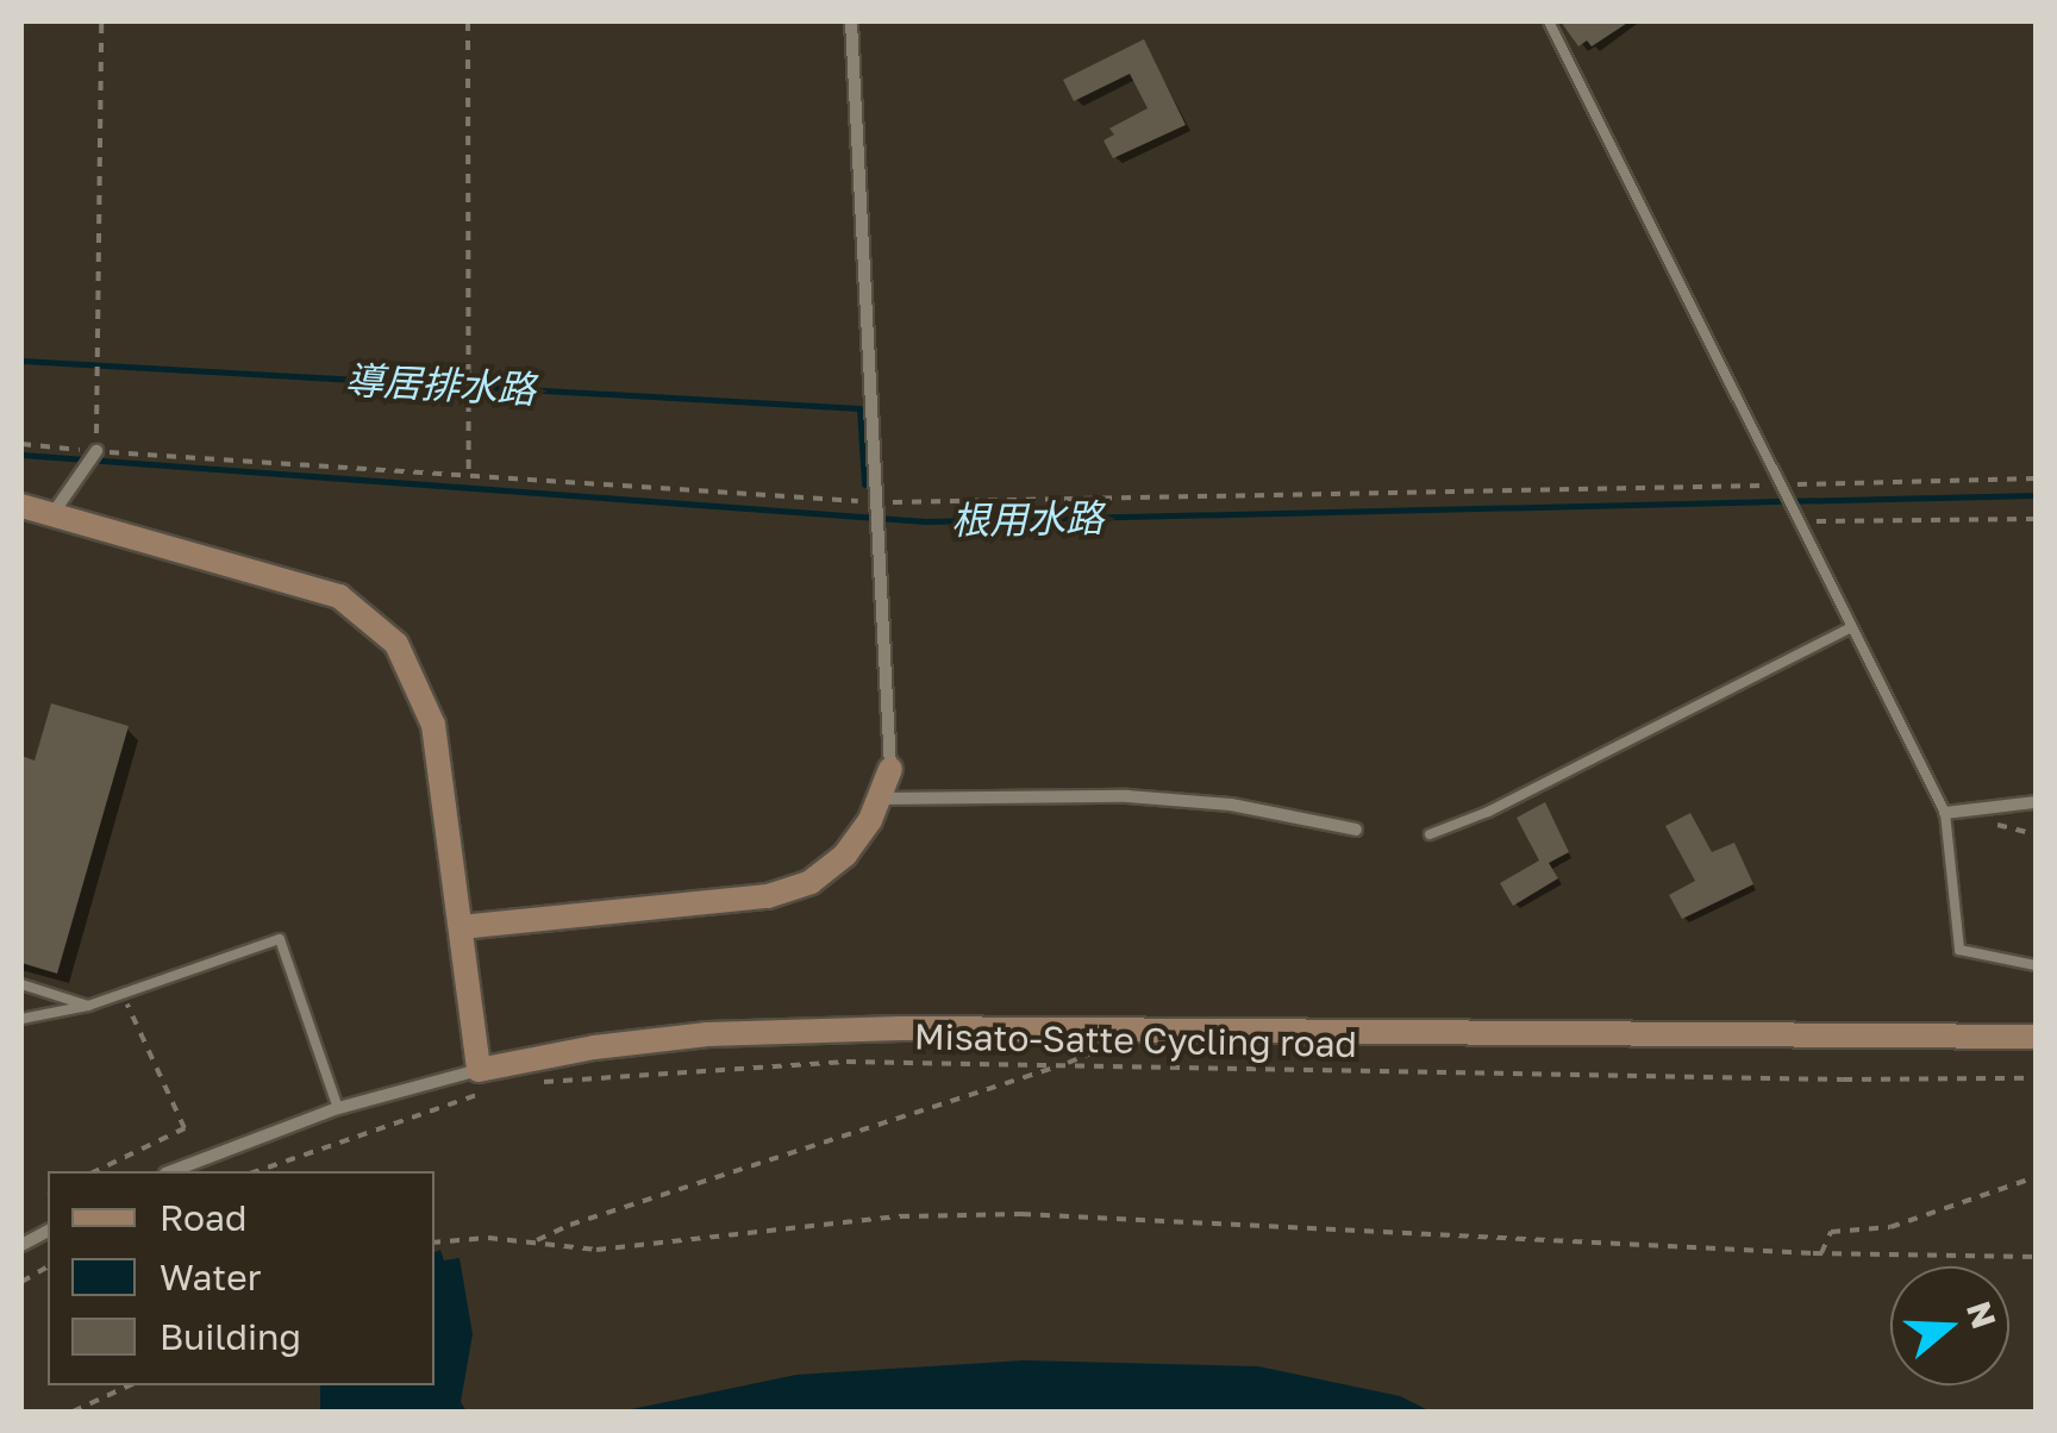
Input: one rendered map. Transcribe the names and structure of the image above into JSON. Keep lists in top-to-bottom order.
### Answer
{
  "streets": {
    "path": ["Misato-Satte Cycling road"]
  },
  "water": ["導居排水路", "根用水路"],
  "legend": ["Road", "Water", "Building"],
  "north": "right"
}
